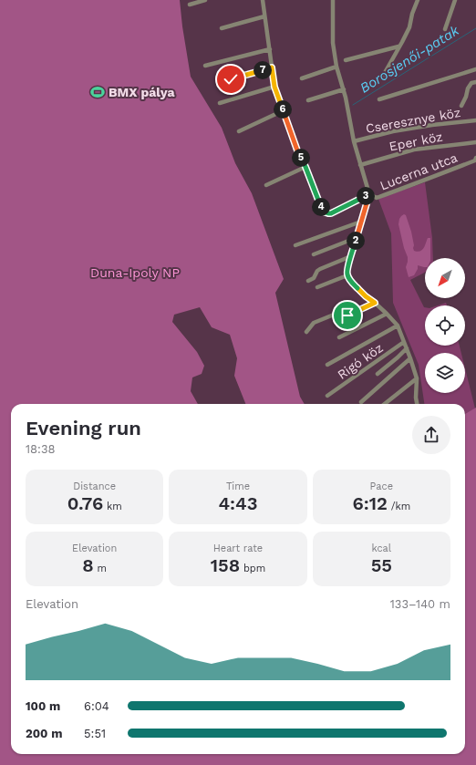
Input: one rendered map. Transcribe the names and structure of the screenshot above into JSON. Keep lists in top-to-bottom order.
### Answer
{
  "streets": {
    "street": [
      "Cseresznye köz",
      "Eper köz",
      "Lucerna utca",
      "Rigó köz"
    ]
  },
  "water": ["Borosjenői-patak"],
  "parks": ["Duna-Ipoly NP"],
  "places": {
    "sports": ["BMX pálya"]
  },
  "north": "bottom left",
  "page": {
    "pins": [
      "7",
      "6",
      "5",
      "3",
      "4",
      "2"
    ],
    "heading": ["Evening run", "18:38"],
    "stats": [
      ["Distance", "0.76 km"],
      ["Time", "4:43"],
      ["Pace", "6:12 /km"],
      ["Elevation", "8 m"],
      ["Heart rate", "158 bpm"],
      ["kcal", "55"]
    ],
    "chart": ["Elevation", "133–140 m"],
    "list": [
      {
        "name": "100 m",
        "note": "6:04"
      },
      {
        "name": "200 m",
        "note": "5:51"
      }
    ]
  }
}
